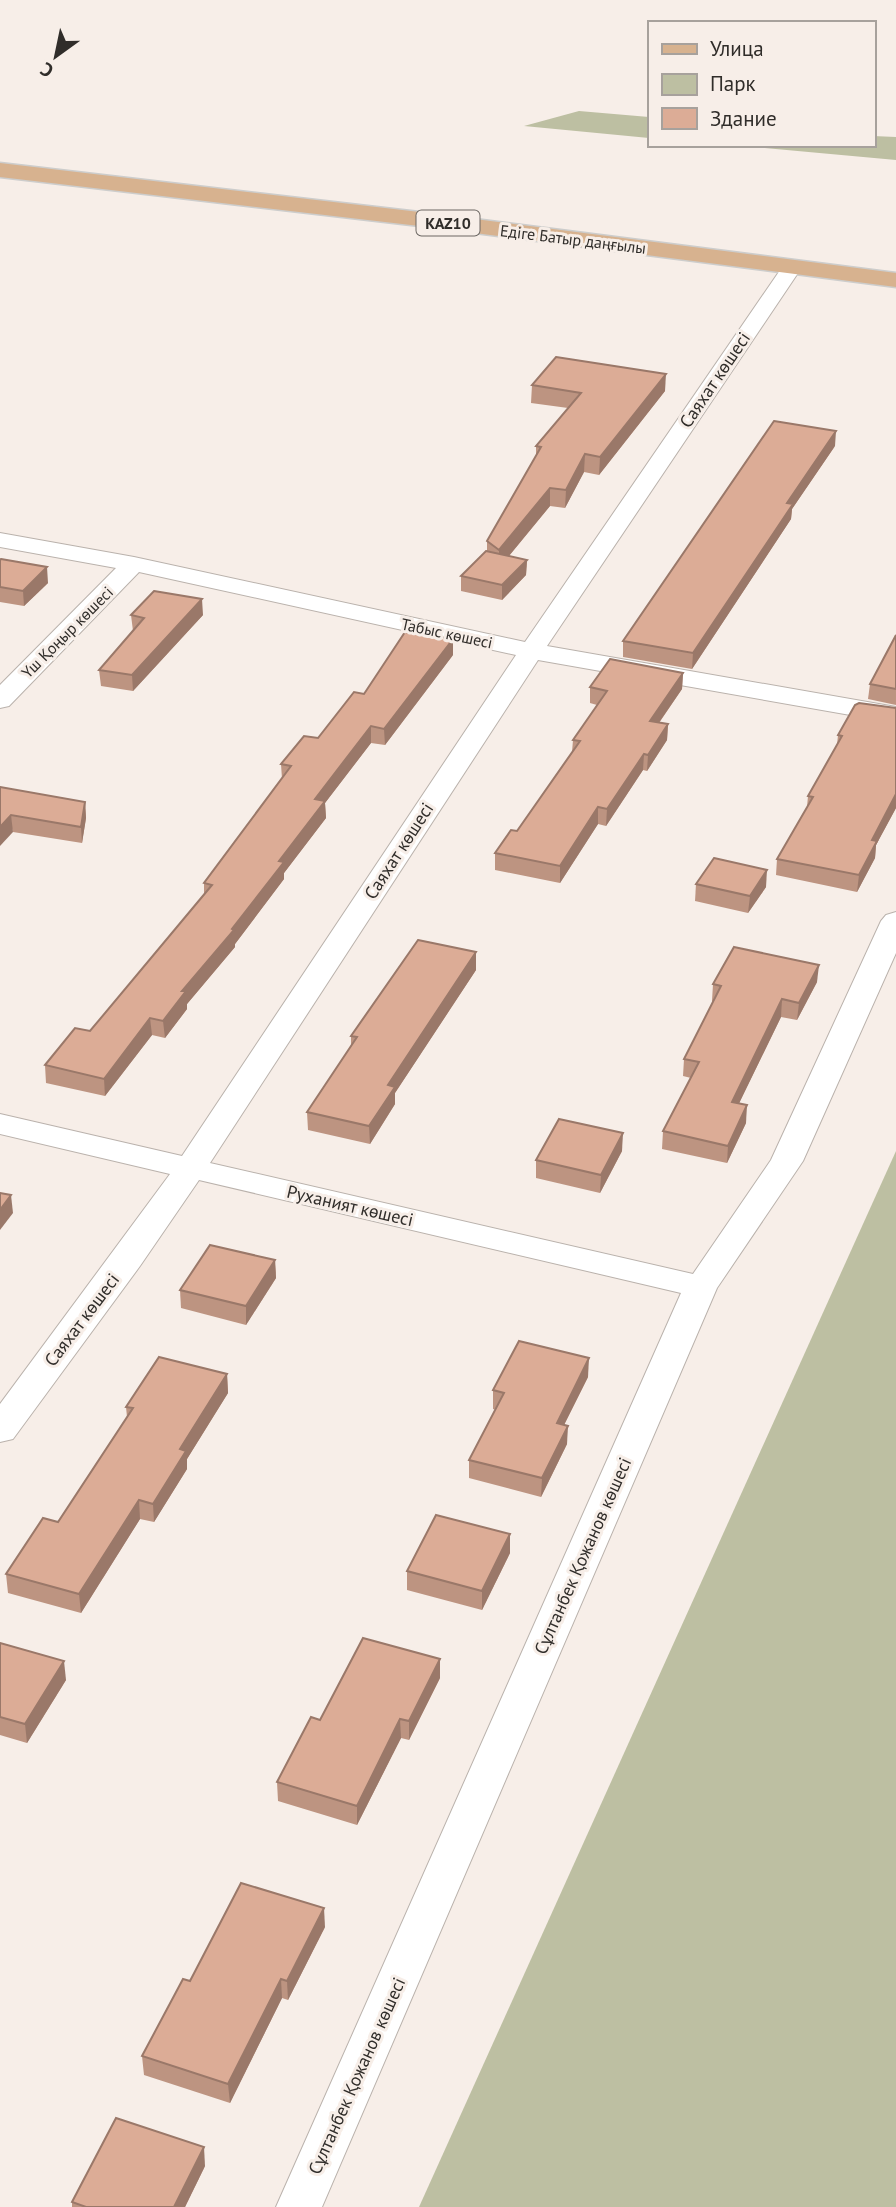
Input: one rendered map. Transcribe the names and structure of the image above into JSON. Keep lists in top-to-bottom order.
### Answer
{
  "streets": {
    "main road": ["KAZ10", "Едіге Батыр даңғылы"],
    "street": [
      "Саяхат көшесі",
      "Үш Қоңыр көшесі",
      "Табыс көшесі",
      "Руханият көшесі",
      "Сұлтанбек Қожанов көшесі"
    ]
  },
  "crossings": [
    ["Едіге Батыр даңғылы", "Саяхат көшесі"],
    ["Саяхат көшесі", "Табыс көшесі"],
    ["Саяхат көшесі", "Руханият көшесі"],
    ["Үш Қоңыр көшесі", "Табыс көшесі"],
    ["Руханият көшесі", "Сұлтанбек Қожанов көшесі"]
  ],
  "legend": ["Улица", "Парк", "Здание"],
  "north": "bottom left"
}
